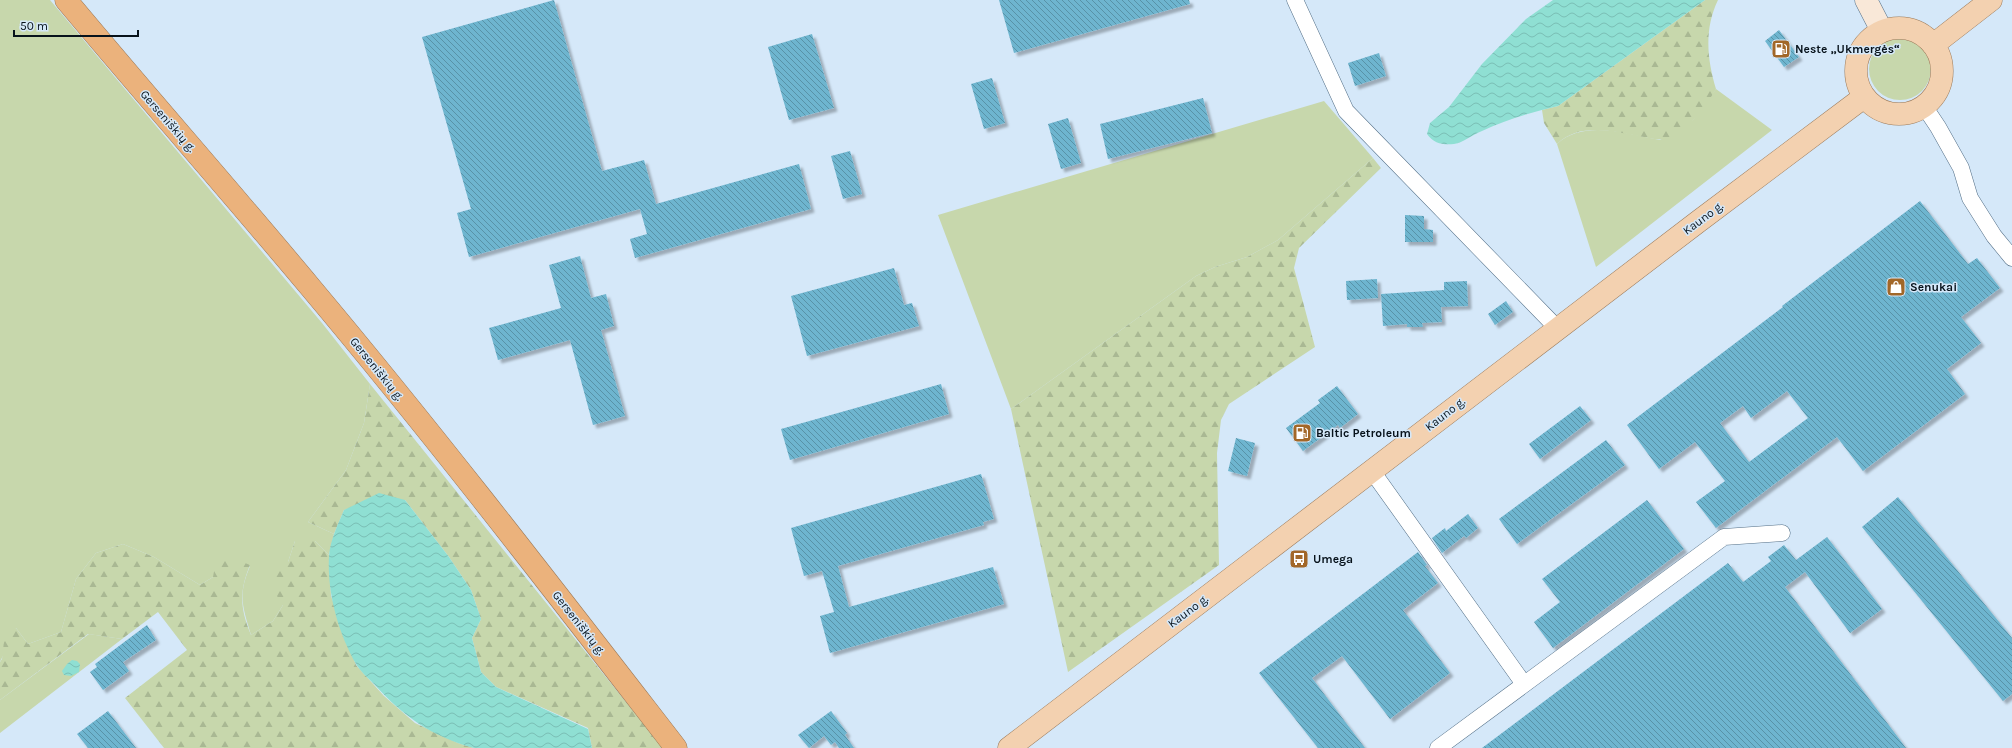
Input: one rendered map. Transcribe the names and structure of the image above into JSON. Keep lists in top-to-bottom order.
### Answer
{
  "streets": {
    "highway": ["Gerseniškių g."],
    "main road": ["Kauno g."]
  },
  "places": {
    "fuel station": ["Neste „Ukmergės“", "Baltic Petroleum"],
    "shop": ["Senukai"],
    "bus stop": ["Umega"]
  },
  "scale_bar": "50 m"
}
